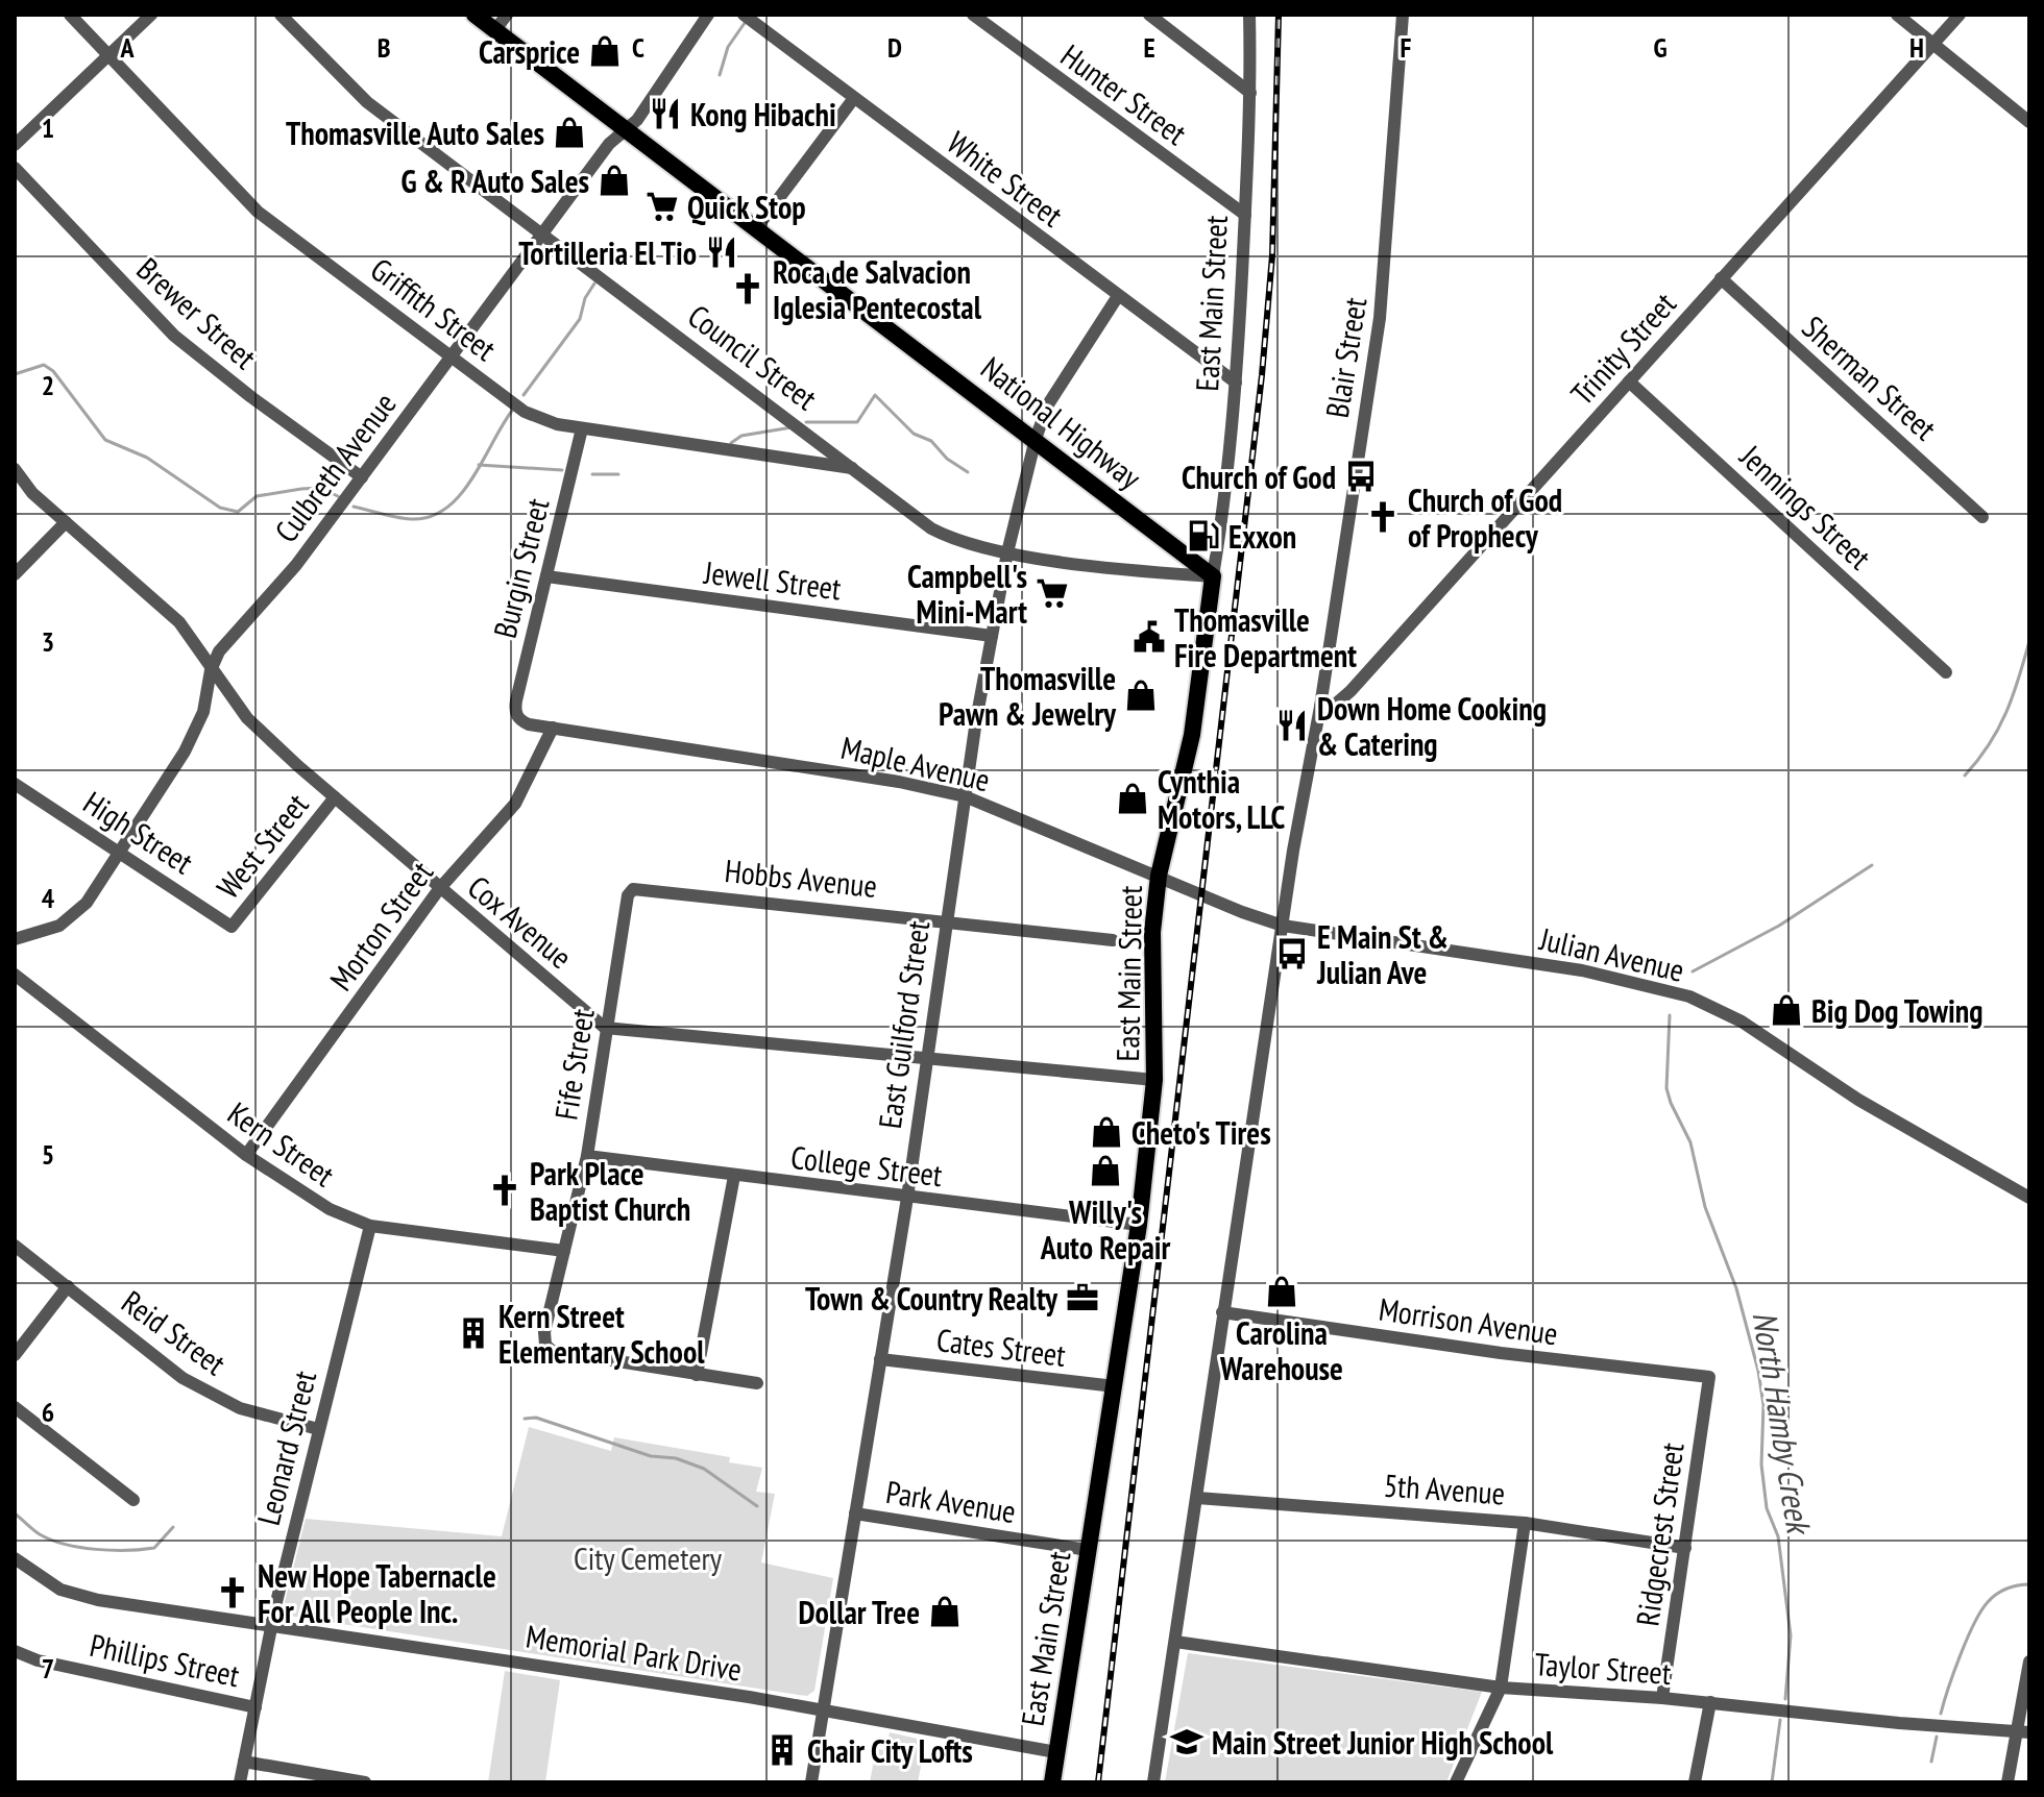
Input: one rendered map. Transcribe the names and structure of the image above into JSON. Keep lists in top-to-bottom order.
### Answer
{
  "streets": {
    "main road": ["East Main Street", "National Highway"],
    "street": [
      "Hunter Street",
      "White Street",
      "Griffith Street",
      "Brewer Street",
      "Trinity Street",
      "Council Street",
      "Blair Street",
      "Sherman Street",
      "Culbreth Avenue",
      "Jennings Street",
      "Burgin Street",
      "Jewell Street",
      "Maple Avenue",
      "High Street",
      "West Street",
      "Hobbs Avenue",
      "Cox Avenue",
      "Morton Street",
      "Julian Avenue",
      "East Guilford Street",
      "Fife Street",
      "Kern Street",
      "College Street",
      "Morrison Avenue",
      "Reid Street",
      "Cates Street",
      "Leonard Street",
      "5th Avenue",
      "Park Avenue",
      "Ridgecrest Street",
      "Memorial Park Drive",
      "Phillips Street",
      "Taylor Street"
    ]
  },
  "crossings": [
    ["Hunter Street", "East Main Street"],
    ["White Street", "East Main Street"],
    ["White Street", "East Guilford Street"],
    ["East Main Street", "Council Street"],
    ["East Main Street", "National Highway"],
    ["East Main Street", "Maple Avenue"],
    ["East Main Street", "College Street"],
    ["East Main Street", "Cates Street"],
    ["East Main Street", "Park Avenue"],
    ["East Main Street", "Memorial Park Drive"],
    ["Griffith Street", "Council Street"],
    ["Griffith Street", "Culbreth Avenue"],
    ["Griffith Street", "Burgin Street"],
    ["Brewer Street", "Culbreth Avenue"],
    ["Trinity Street", "Blair Street"],
    ["Trinity Street", "Sherman Street"],
    ["Trinity Street", "Jennings Street"],
    ["Council Street", "National Highway"],
    ["Council Street", "Culbreth Avenue"],
    ["Council Street", "East Guilford Street"],
    ["National Highway", "Culbreth Avenue"],
    ["National Highway", "East Guilford Street"],
    ["Culbreth Avenue", "High Street"],
    ["Culbreth Avenue", "Cox Avenue"],
    ["Burgin Street", "Jewell Street"],
    ["Burgin Street", "Maple Avenue"],
    ["Jewell Street", "East Guilford Street"],
    ["Maple Avenue", "Morton Street"],
    ["Maple Avenue", "Julian Avenue"],
    ["Maple Avenue", "East Guilford Street"],
    ["High Street", "West Street"],
    ["West Street", "Cox Avenue"],
    ["Hobbs Avenue", "East Guilford Street"],
    ["Hobbs Avenue", "Fife Street"],
    ["Cox Avenue", "Morton Street"],
    ["Cox Avenue", "Fife Street"],
    ["Morton Street", "Kern Street"],
    ["East Guilford Street", "College Street"],
    ["East Guilford Street", "Cates Street"],
    ["East Guilford Street", "Park Avenue"],
    ["East Guilford Street", "Memorial Park Drive"],
    ["Fife Street", "Kern Street"],
    ["Fife Street", "College Street"],
    ["Kern Street", "Leonard Street"],
    ["Morrison Avenue", "Ridgecrest Street"],
    ["Reid Street", "Leonard Street"],
    ["Leonard Street", "Memorial Park Drive"],
    ["Leonard Street", "Phillips Street"],
    ["5th Avenue", "Ridgecrest Street"],
    ["Ridgecrest Street", "Taylor Street"]
  ],
  "water": ["North Hamby Creek"],
  "parks": ["City Cemetery"],
  "places": {
    "shop": [
      "Carsprice",
      "Thomasville Auto Sales",
      "G & R Auto Sales",
      "Thomasville Pawn & Jewelry",
      "Cynthia Motors, LLC",
      "Big Dog Towing",
      "Cheto's Tires",
      "Willy's Auto Repair",
      "Carolina Warehouse",
      "Dollar Tree"
    ],
    "restaurant": ["Kong Hibachi", "Tortilleria El Tio", "Down Home Cooking & Catering"],
    "supermarket": ["Quick Stop", "Campbell's Mini-Mart"],
    "church": [
      "Roca de Salvacion Iglesia Pentecostal",
      "Church of God of Prophecy",
      "Park Place Baptist Church",
      "New Hope Tabernacle For All People Inc."
    ],
    "bus stop": ["Church of God", "E Main St & Julian Ave"],
    "fuel station": ["Exxon"],
    "public building": ["Thomasville Fire Department"],
    "office": ["Town & Country Realty"],
    "building": ["Kern Street Elementary School", "Chair City Lofts"],
    "school or university": ["Main Street Junior High School"]
  },
  "grid": {
    "columns": [
      "A",
      "B",
      "C",
      "D",
      "E",
      "F",
      "G",
      "H"
    ],
    "rows": [
      "1",
      "2",
      "3",
      "4",
      "5",
      "6",
      "7"
    ]
  }
}
